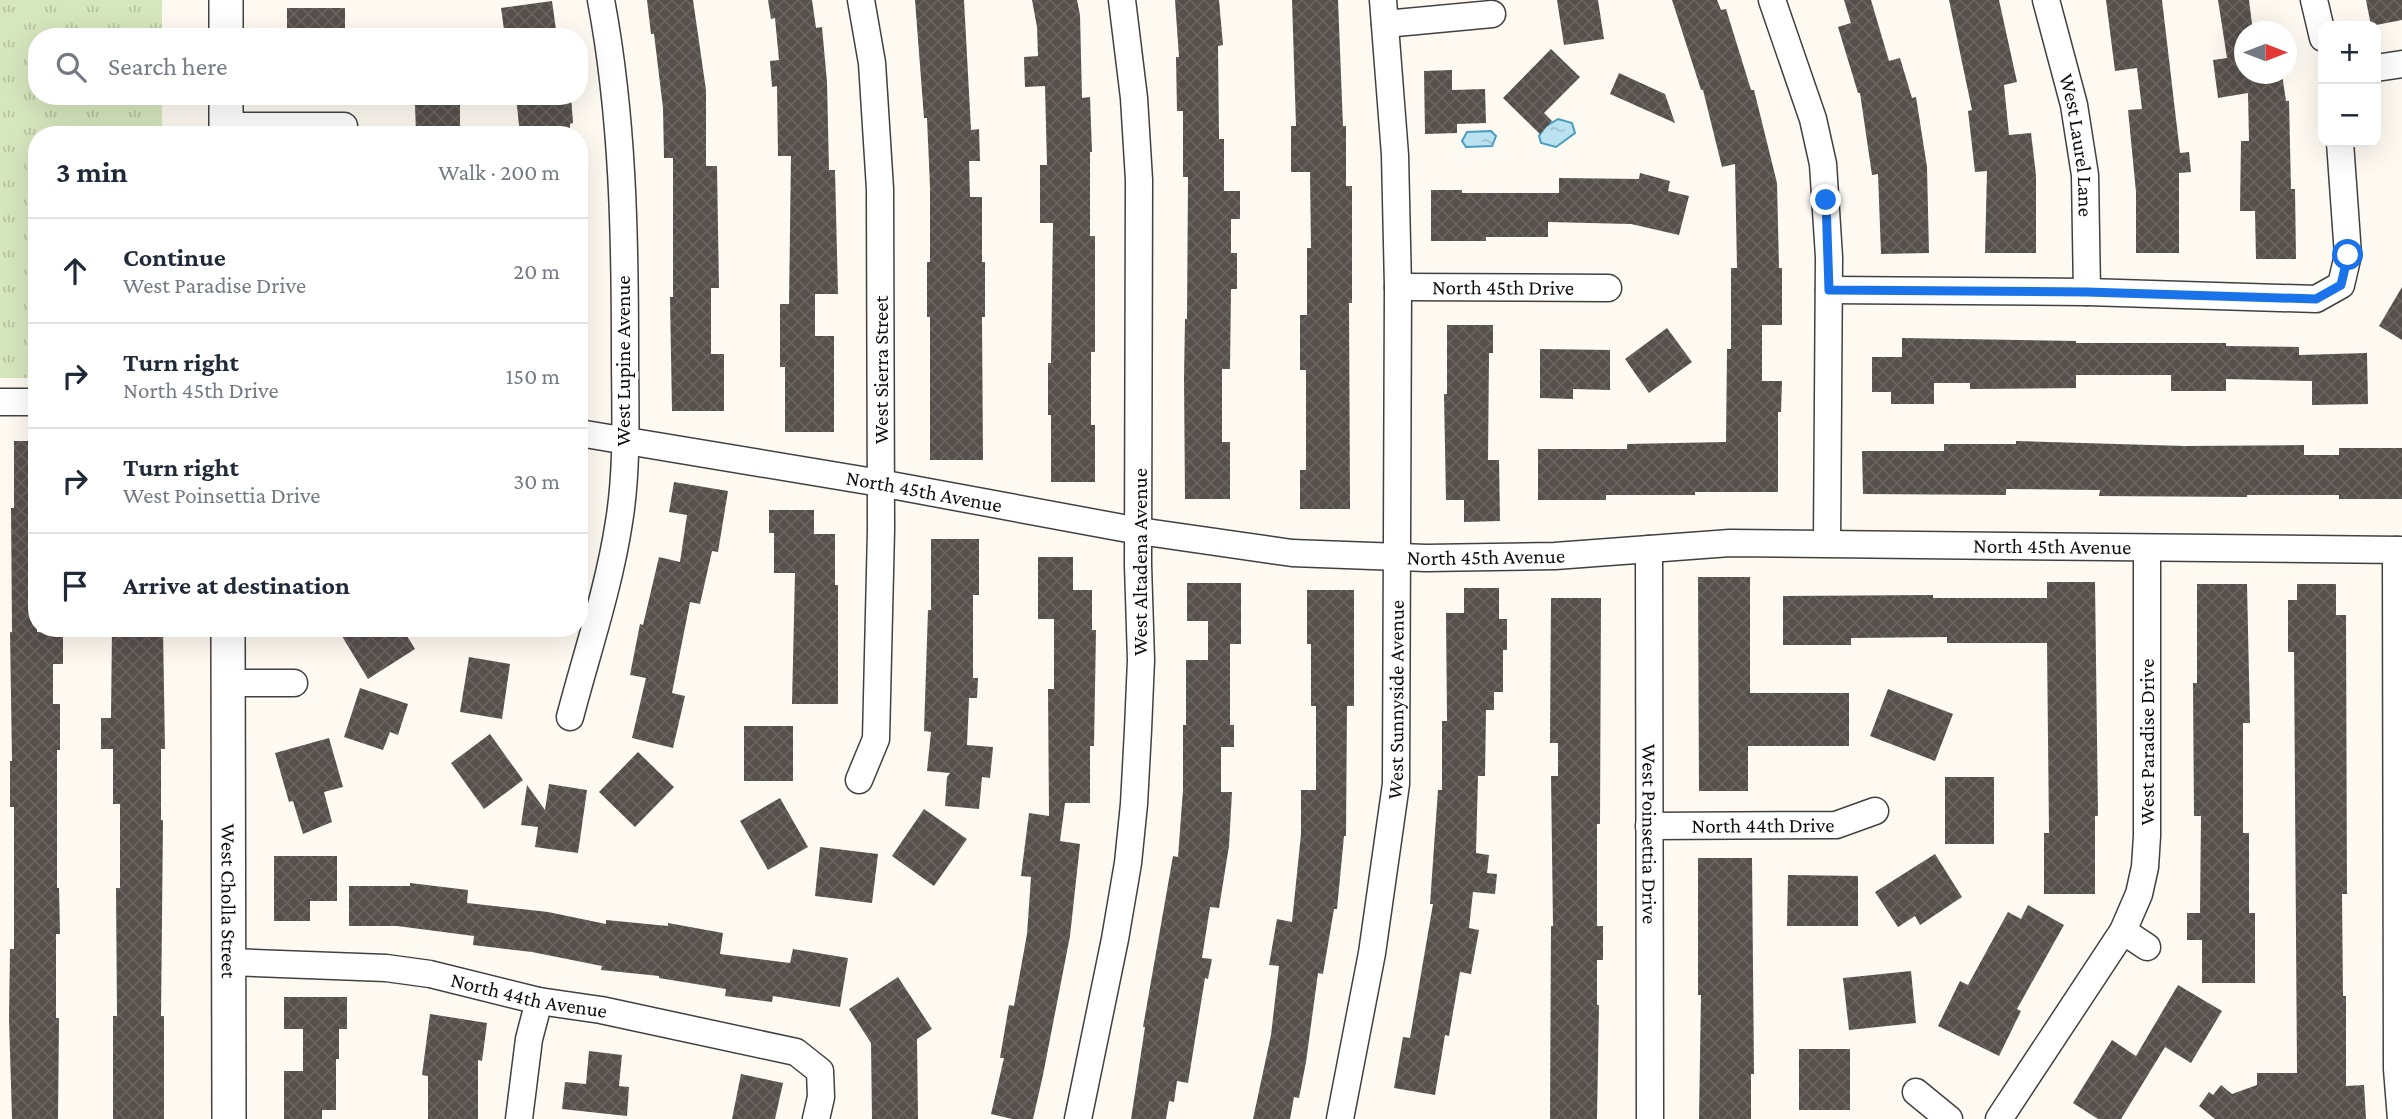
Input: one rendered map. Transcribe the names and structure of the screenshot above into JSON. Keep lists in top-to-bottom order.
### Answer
{
  "streets": {
    "street": [
      "West Laurel Lane",
      "North 45th Drive",
      "West Lupine Avenue",
      "West Sierra Street",
      "North 45th Avenue",
      "West Altadena Avenue",
      "West Sunnyside Avenue",
      "West Paradise Drive",
      "North 44th Drive",
      "West Poinsettia Drive",
      "West Cholla Street",
      "North 44th Avenue"
    ]
  },
  "crossings": [
    ["North 45th Drive", "West Sunnyside Avenue"],
    ["West Lupine Avenue", "North 45th Avenue"],
    ["West Sierra Street", "North 45th Avenue"],
    ["North 45th Avenue", "West Altadena Avenue"],
    ["North 45th Avenue", "West Sunnyside Avenue"],
    ["North 45th Avenue", "West Paradise Drive"],
    ["North 45th Avenue", "West Poinsettia Drive"],
    ["North 44th Drive", "West Poinsettia Drive"],
    ["West Cholla Street", "North 44th Avenue"]
  ],
  "north": "right",
  "page": {
    "map_buttons": ["+", "−"],
    "search": "Search here",
    "heading": ["3 min", "Walk · 200 m"],
    "list": [
      ["Continue", "West Paradise Drive", "20 m"],
      ["Turn right", "North 45th Drive", "150 m"],
      ["Turn right", "West Poinsettia Drive", "30 m"],
      "Arrive at destination"
    ]
  }
}
